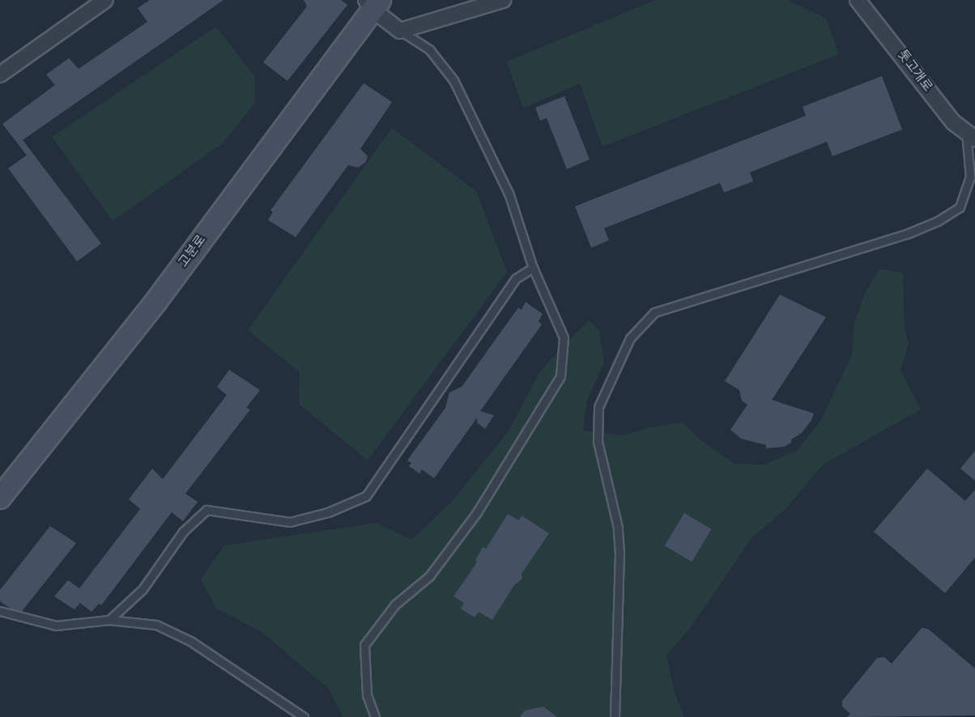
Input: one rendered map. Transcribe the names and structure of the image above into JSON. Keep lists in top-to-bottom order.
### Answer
{
  "streets": {
    "main road": ["고분로"],
    "street": ["톳고개로"]
  }
}
